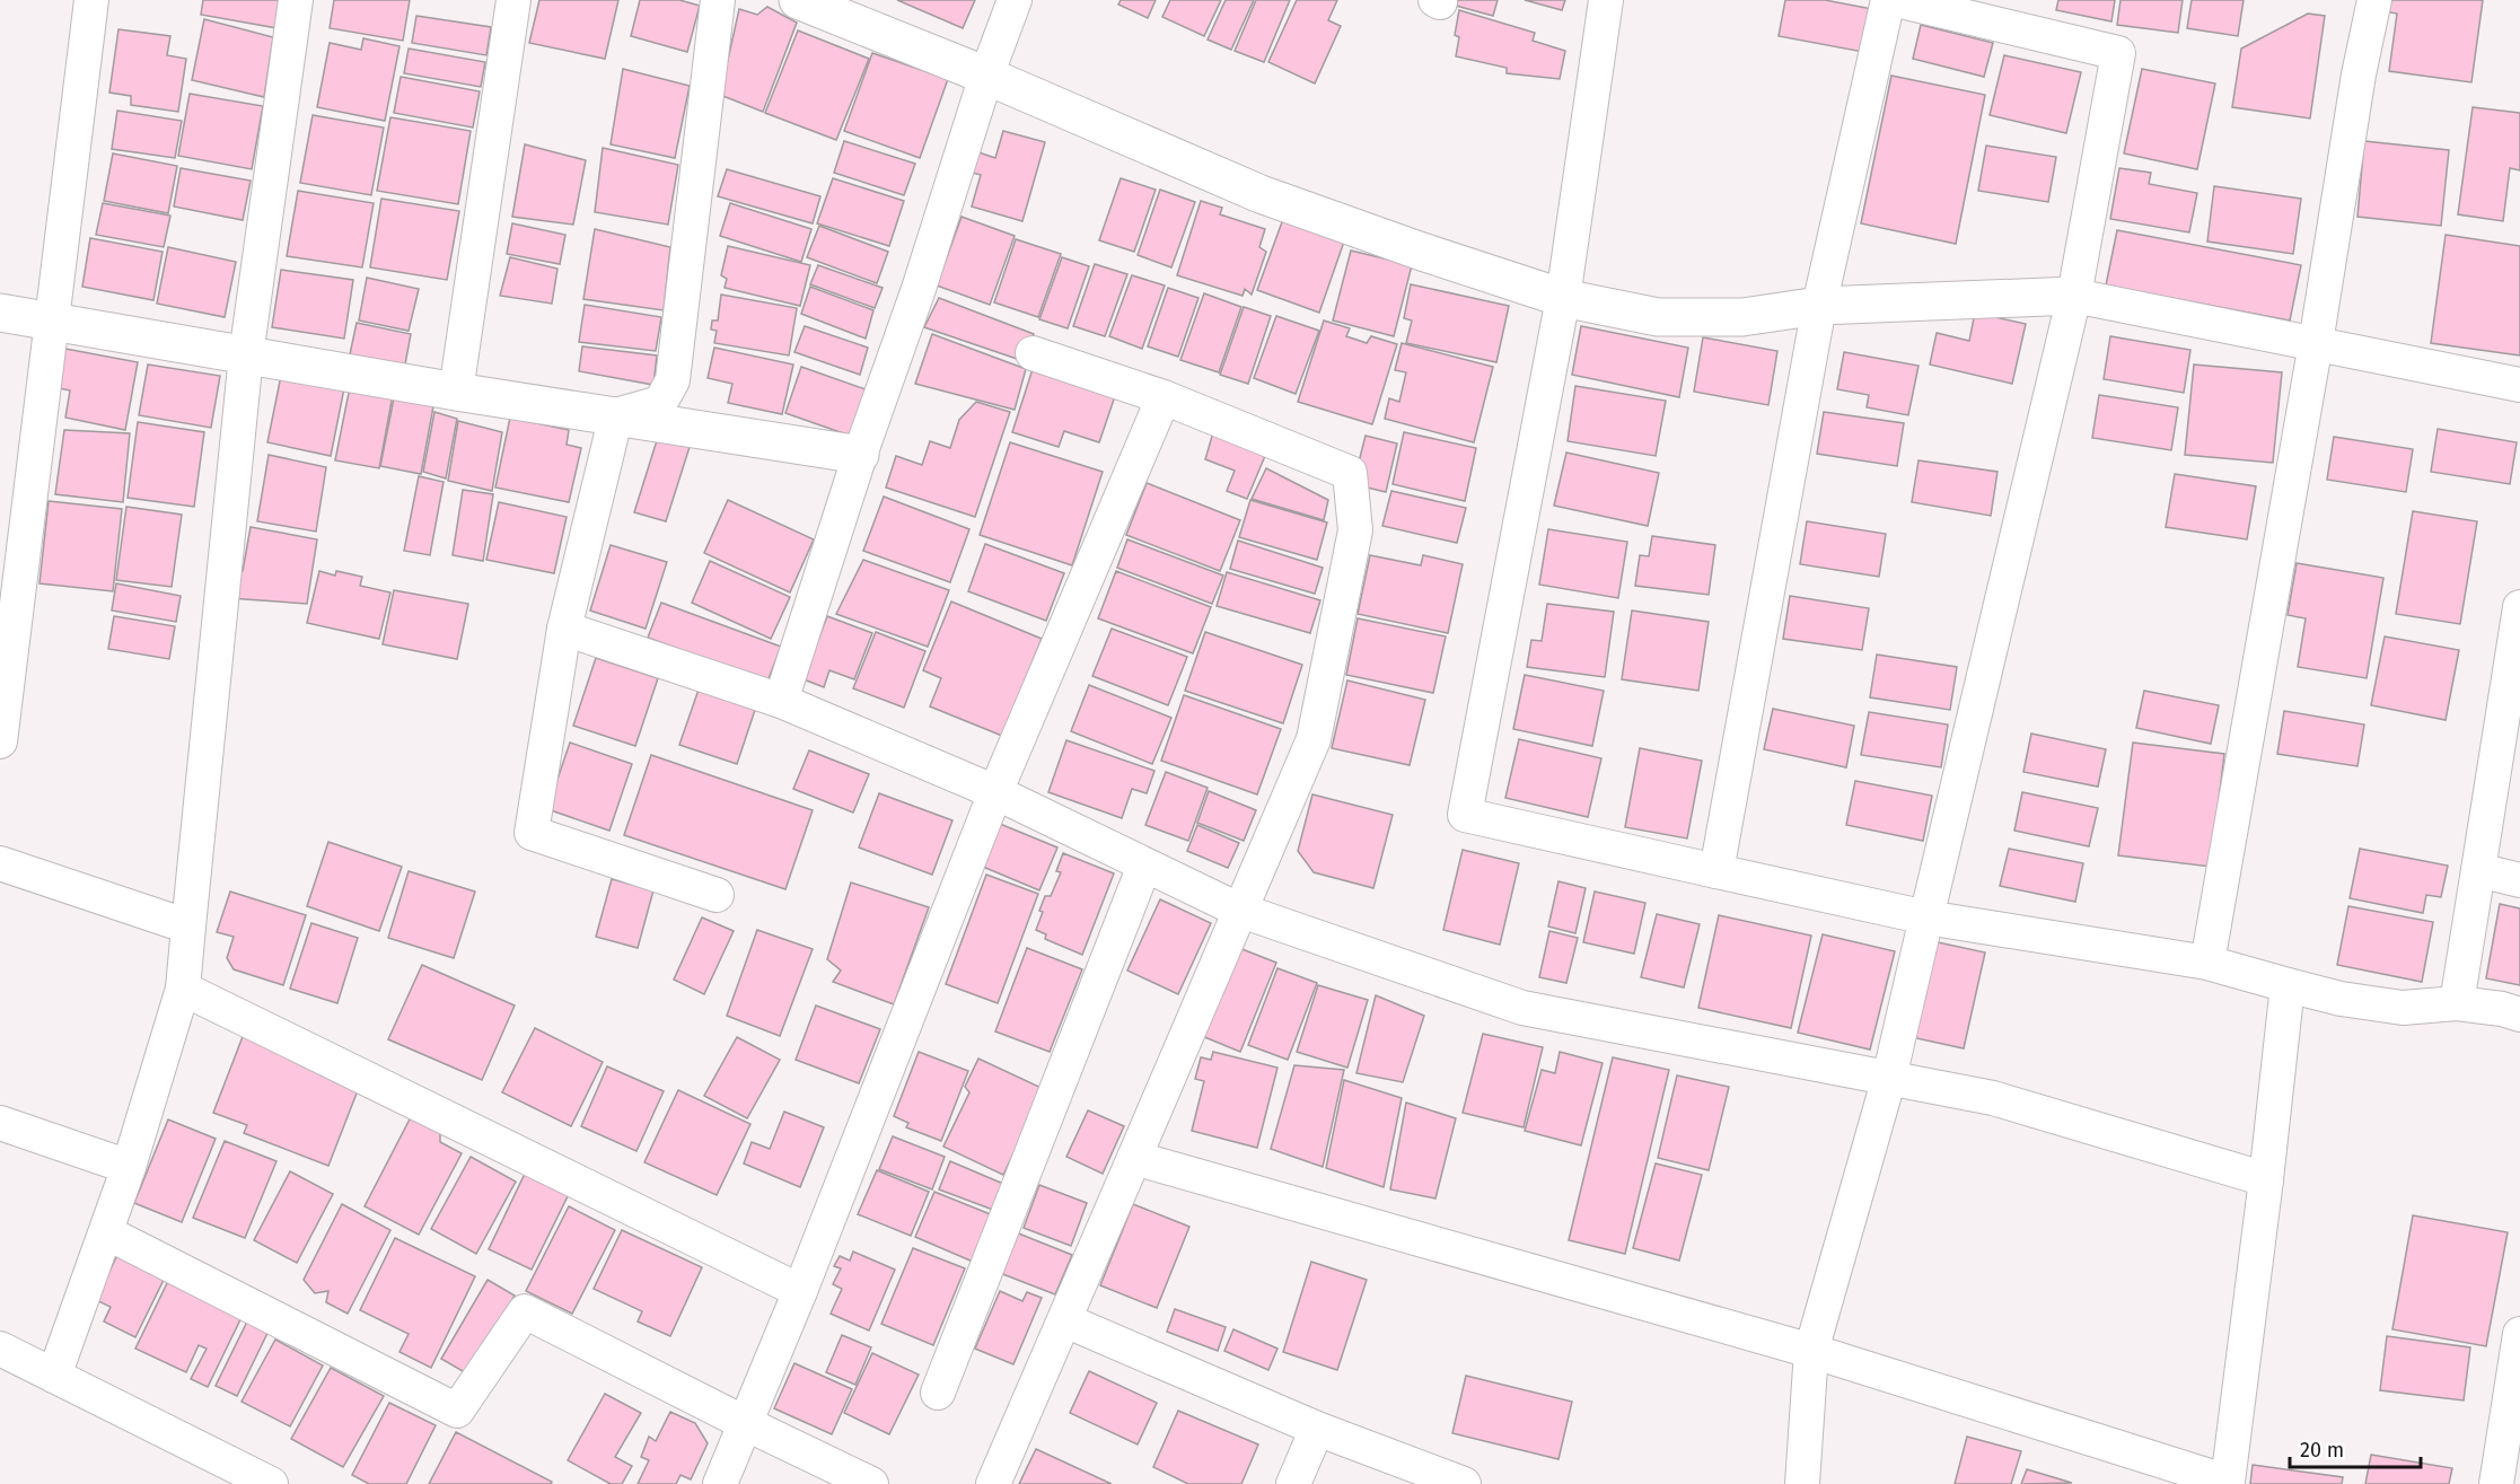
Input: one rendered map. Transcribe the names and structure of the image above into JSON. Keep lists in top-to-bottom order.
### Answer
{
  "scale_bar": "20 m"
}
